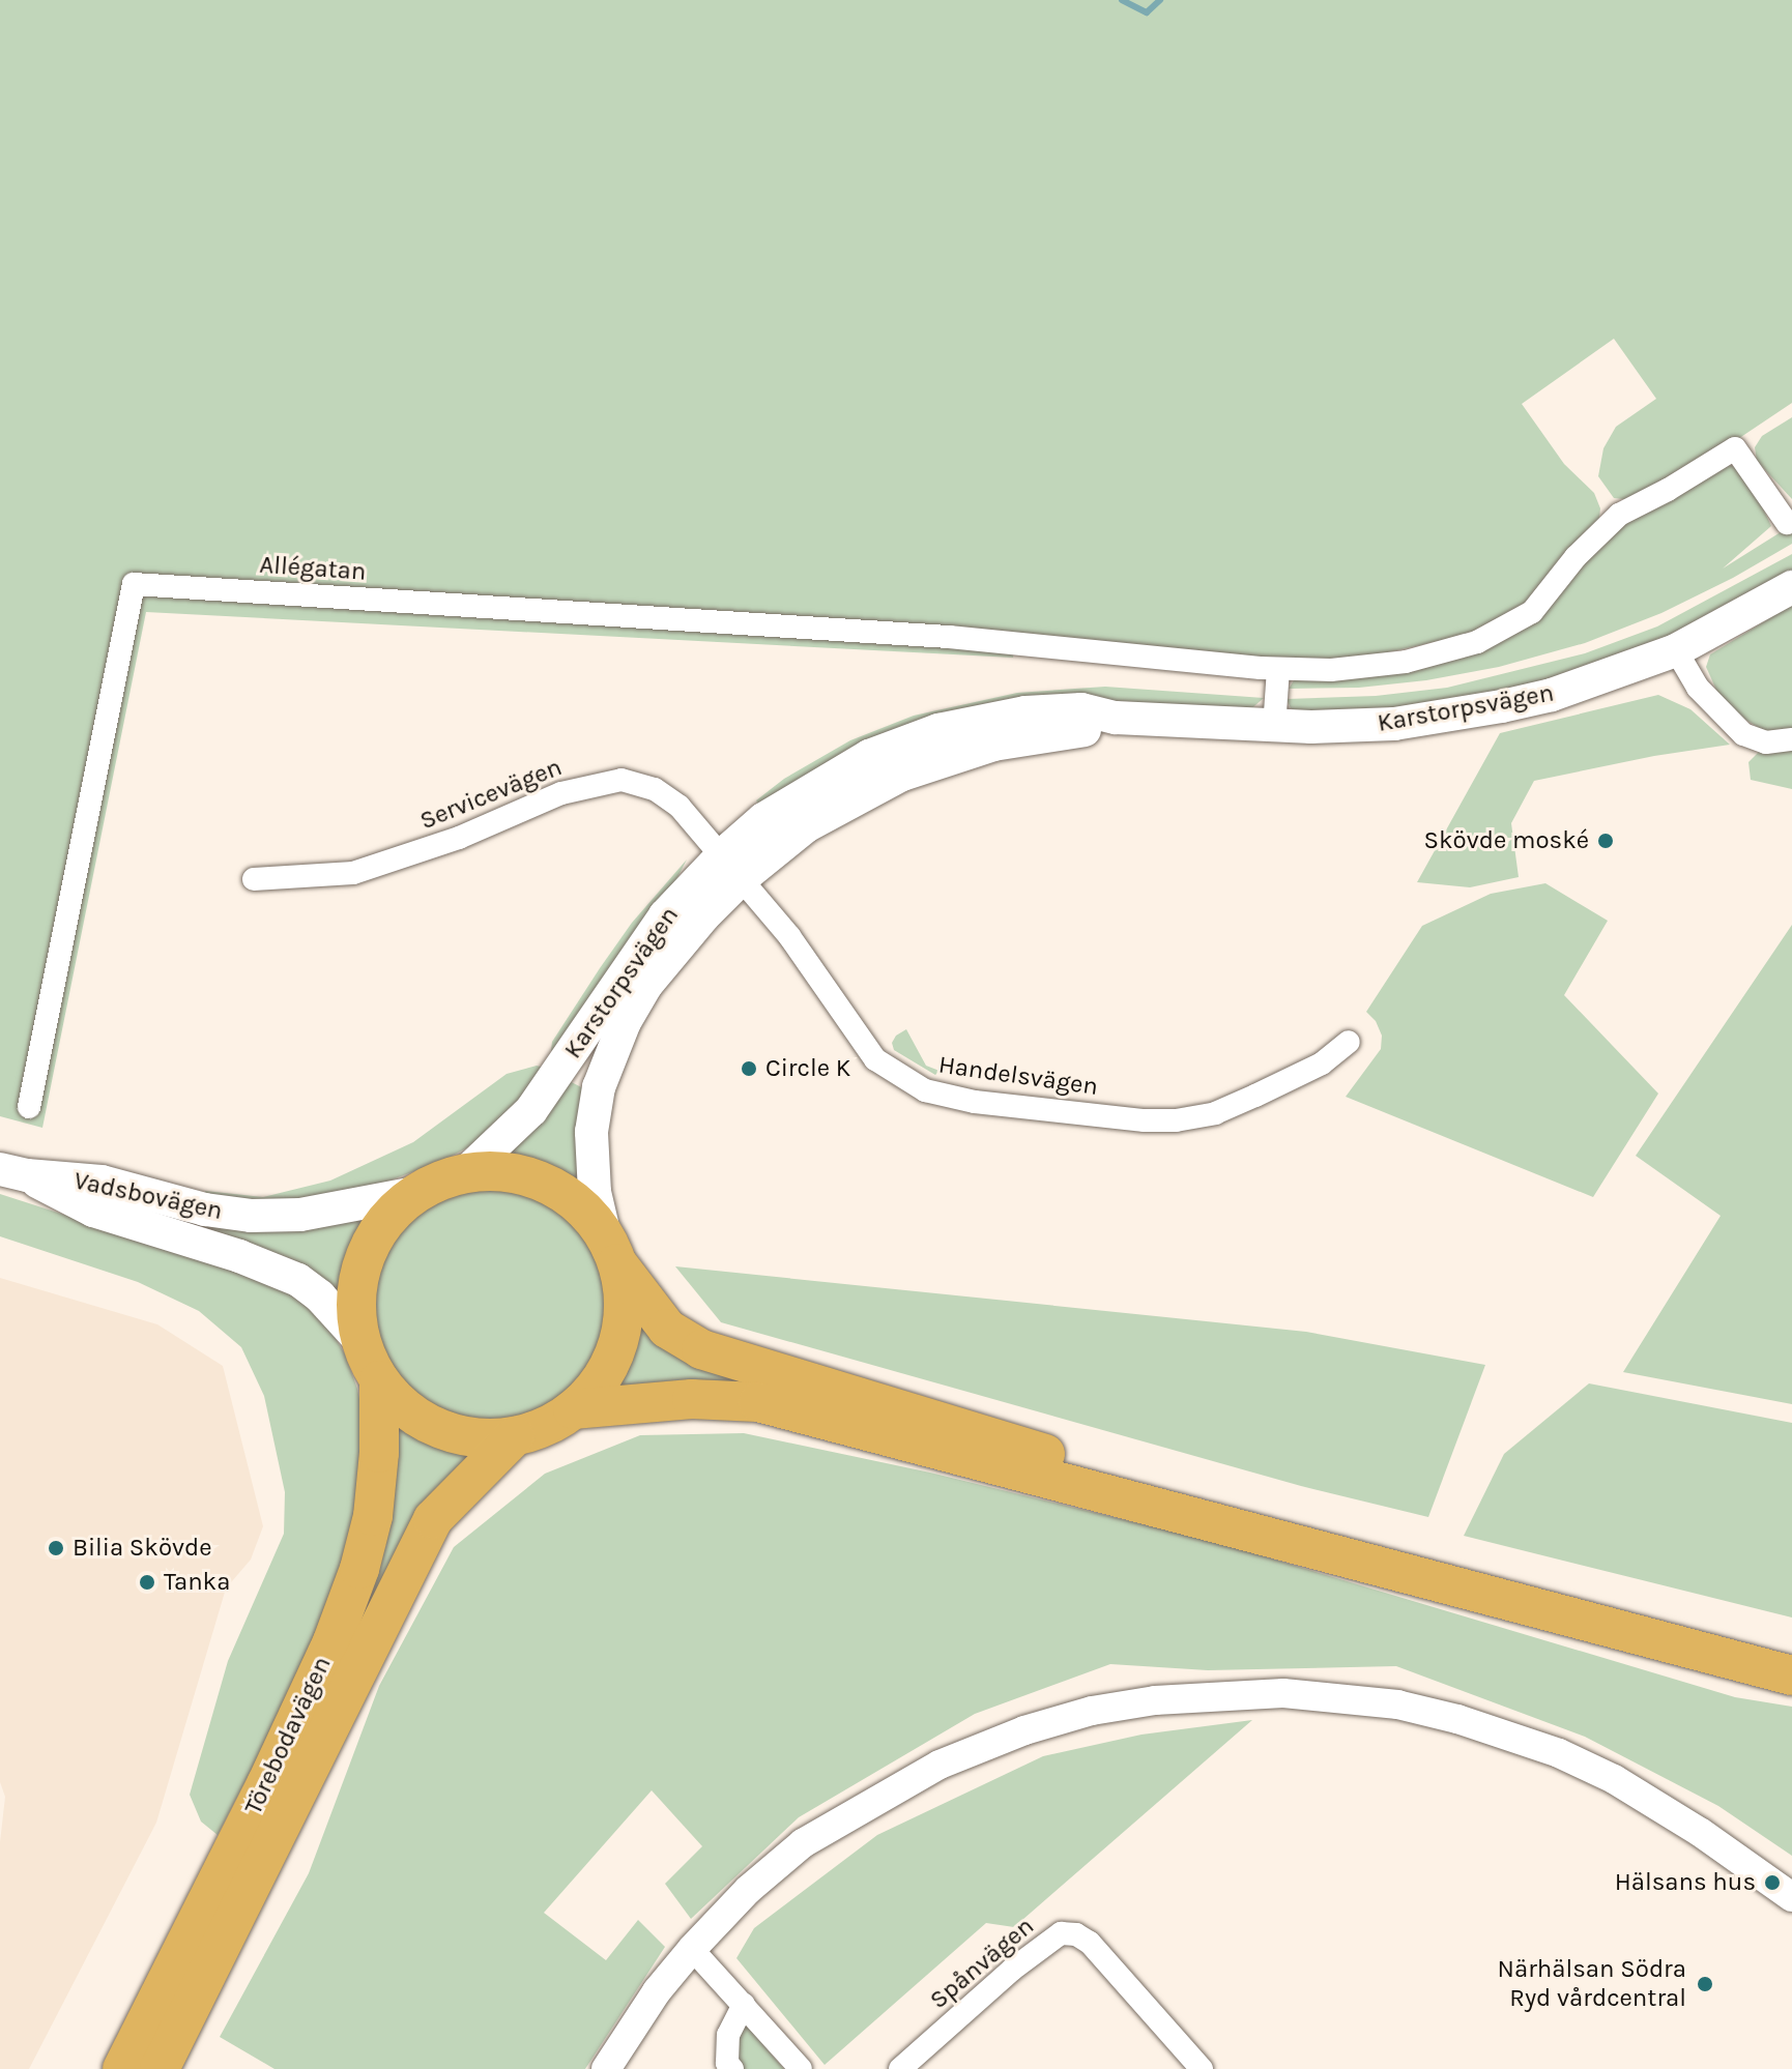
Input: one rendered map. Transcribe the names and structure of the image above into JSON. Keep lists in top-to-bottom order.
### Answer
{
  "streets": {
    "highway": ["Törebodavägen"],
    "main road": ["Karstorpsvägen", "Vadsbovägen"],
    "street": [
      "Allégatan",
      "Servicevägen",
      "Handelsvägen",
      "Spånvägen"
    ]
  },
  "crossings": [
    ["Karstorpsvägen", "Servicevägen"],
    ["Karstorpsvägen", "Handelsvägen"],
    ["Karstorpsvägen", "Vadsbovägen"],
    ["Karstorpsvägen", "Törebodavägen"],
    ["Servicevägen", "Handelsvägen"],
    ["Vadsbovägen", "Törebodavägen"]
  ],
  "places": [
    "Skövde moské",
    "Circle K",
    "Bilia Skövde",
    "Tanka",
    "Hälsans hus",
    "Närhälsan Södra Ryd vårdcentral"
  ]
}
